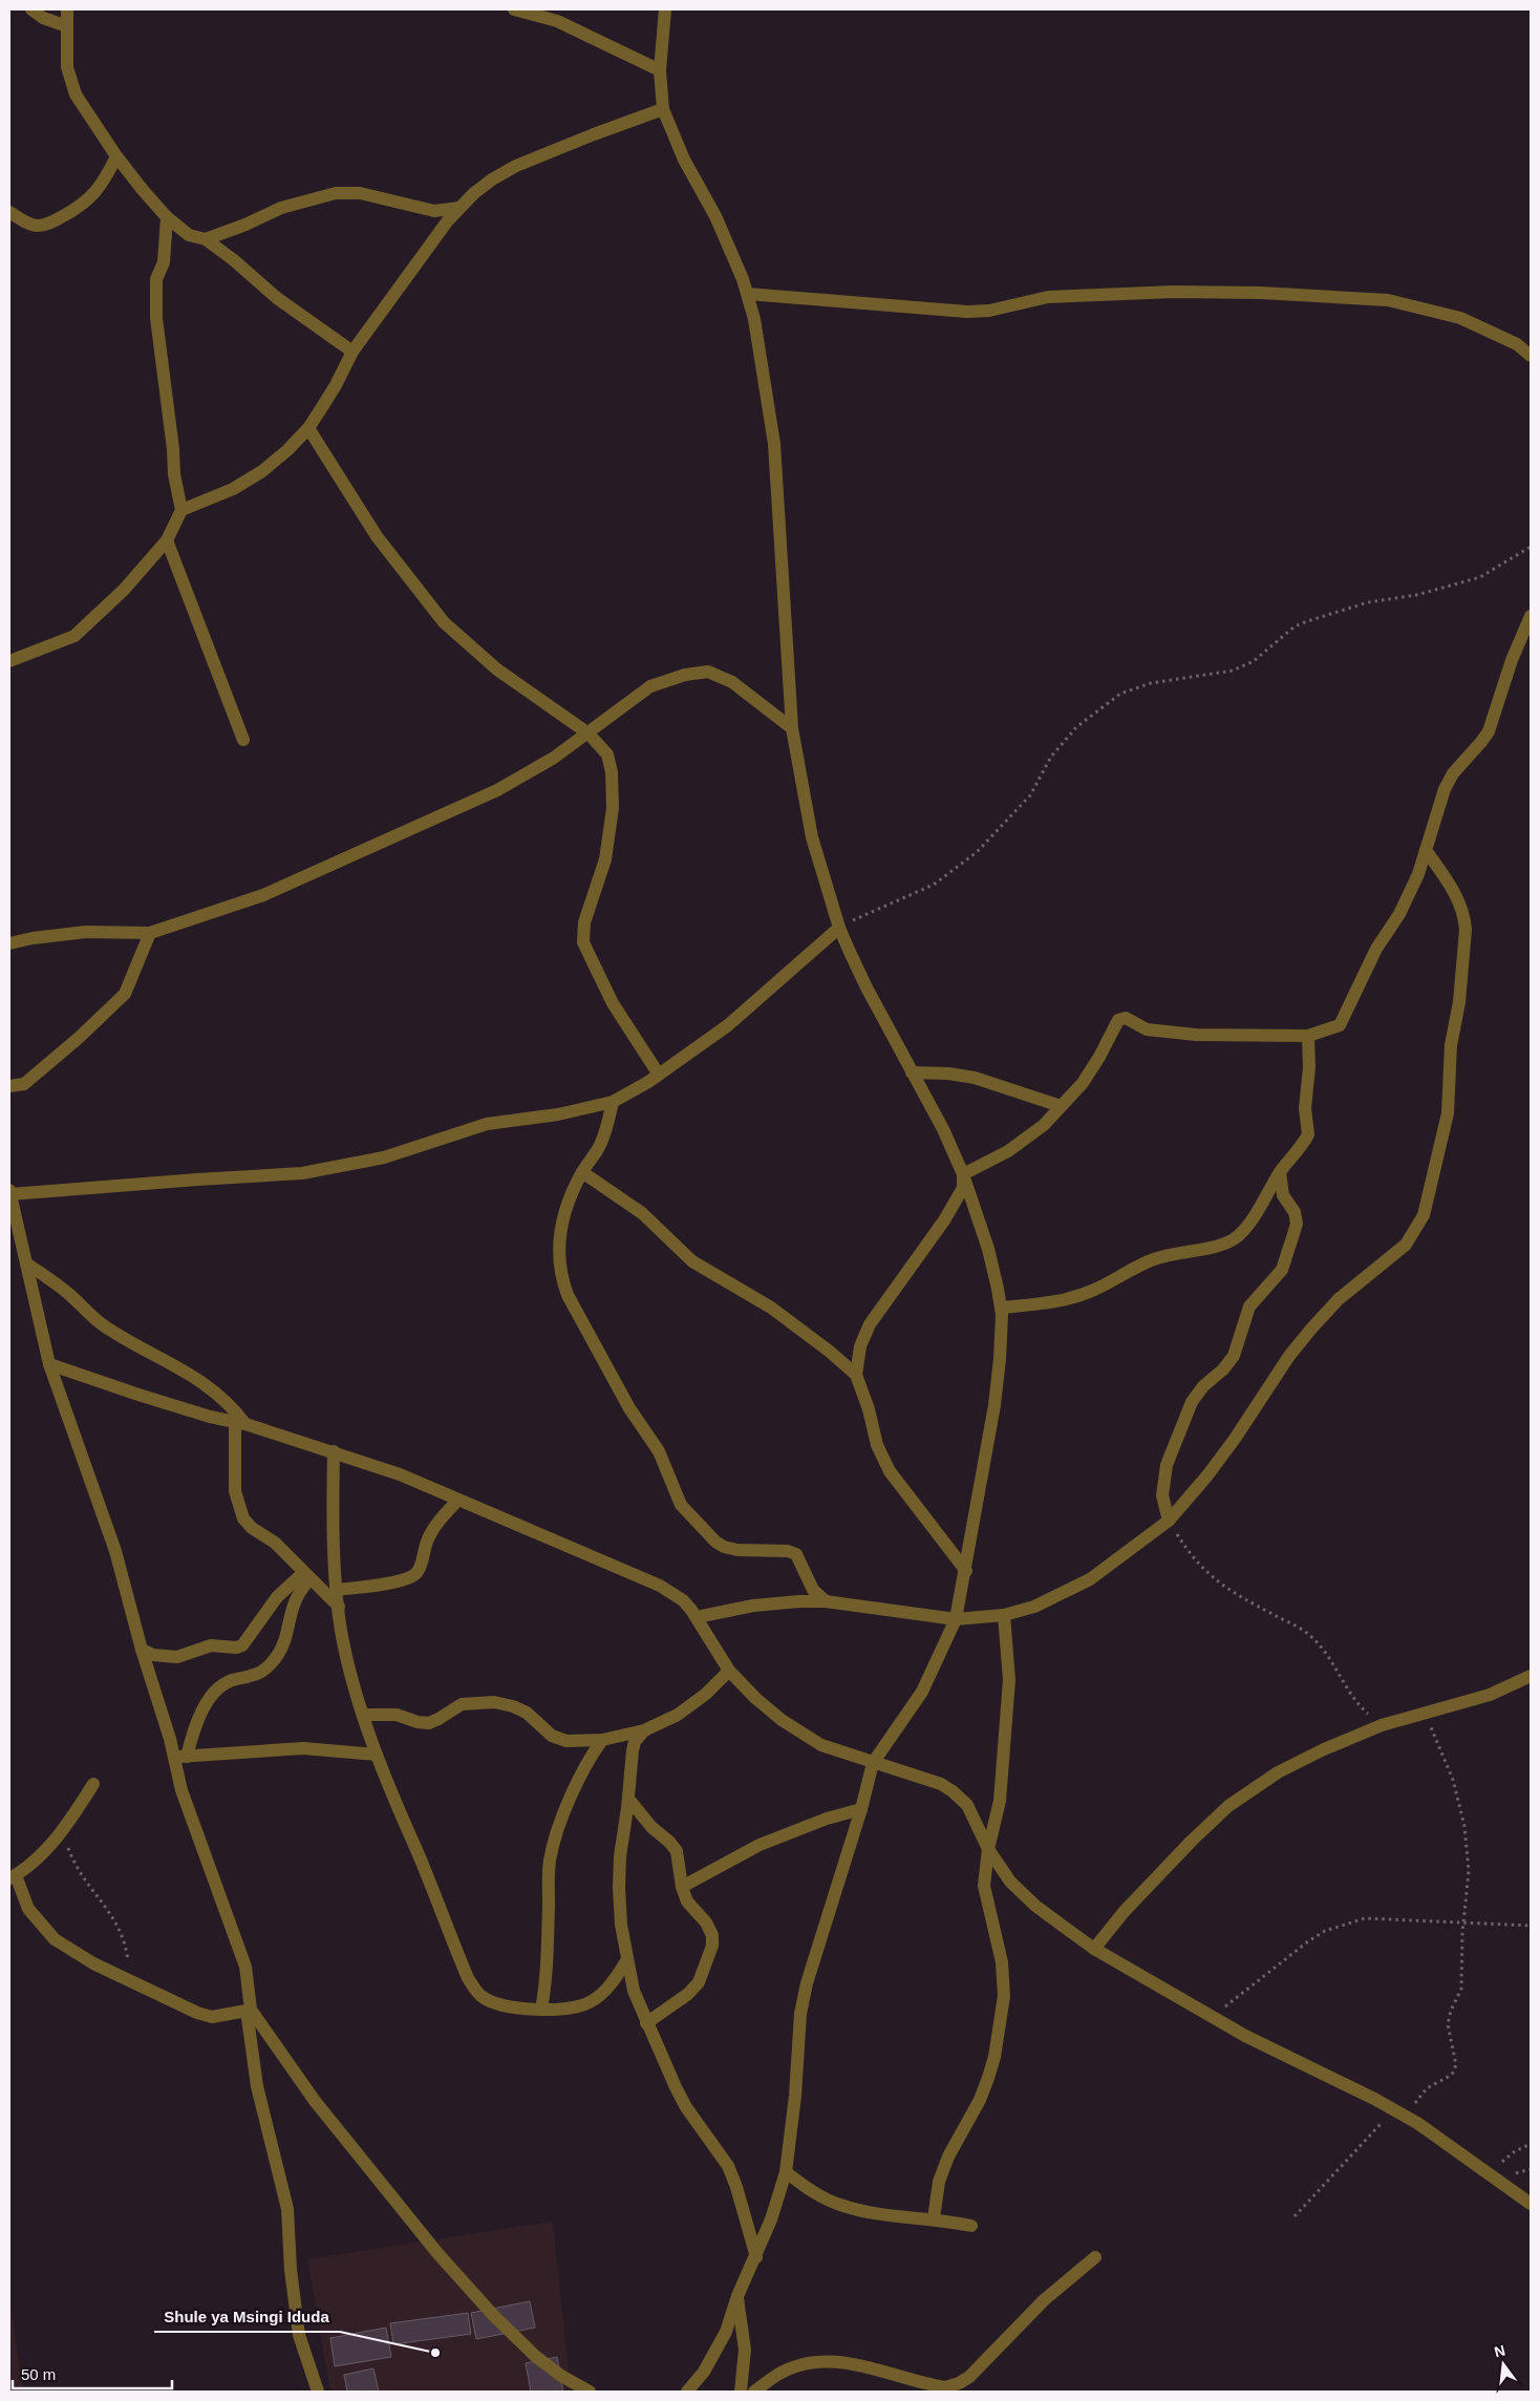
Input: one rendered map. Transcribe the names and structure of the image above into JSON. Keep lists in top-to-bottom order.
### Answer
{
  "places": ["Shule ya Msingi Iduda"],
  "scale_bar": "50 m",
  "north": "top"
}
